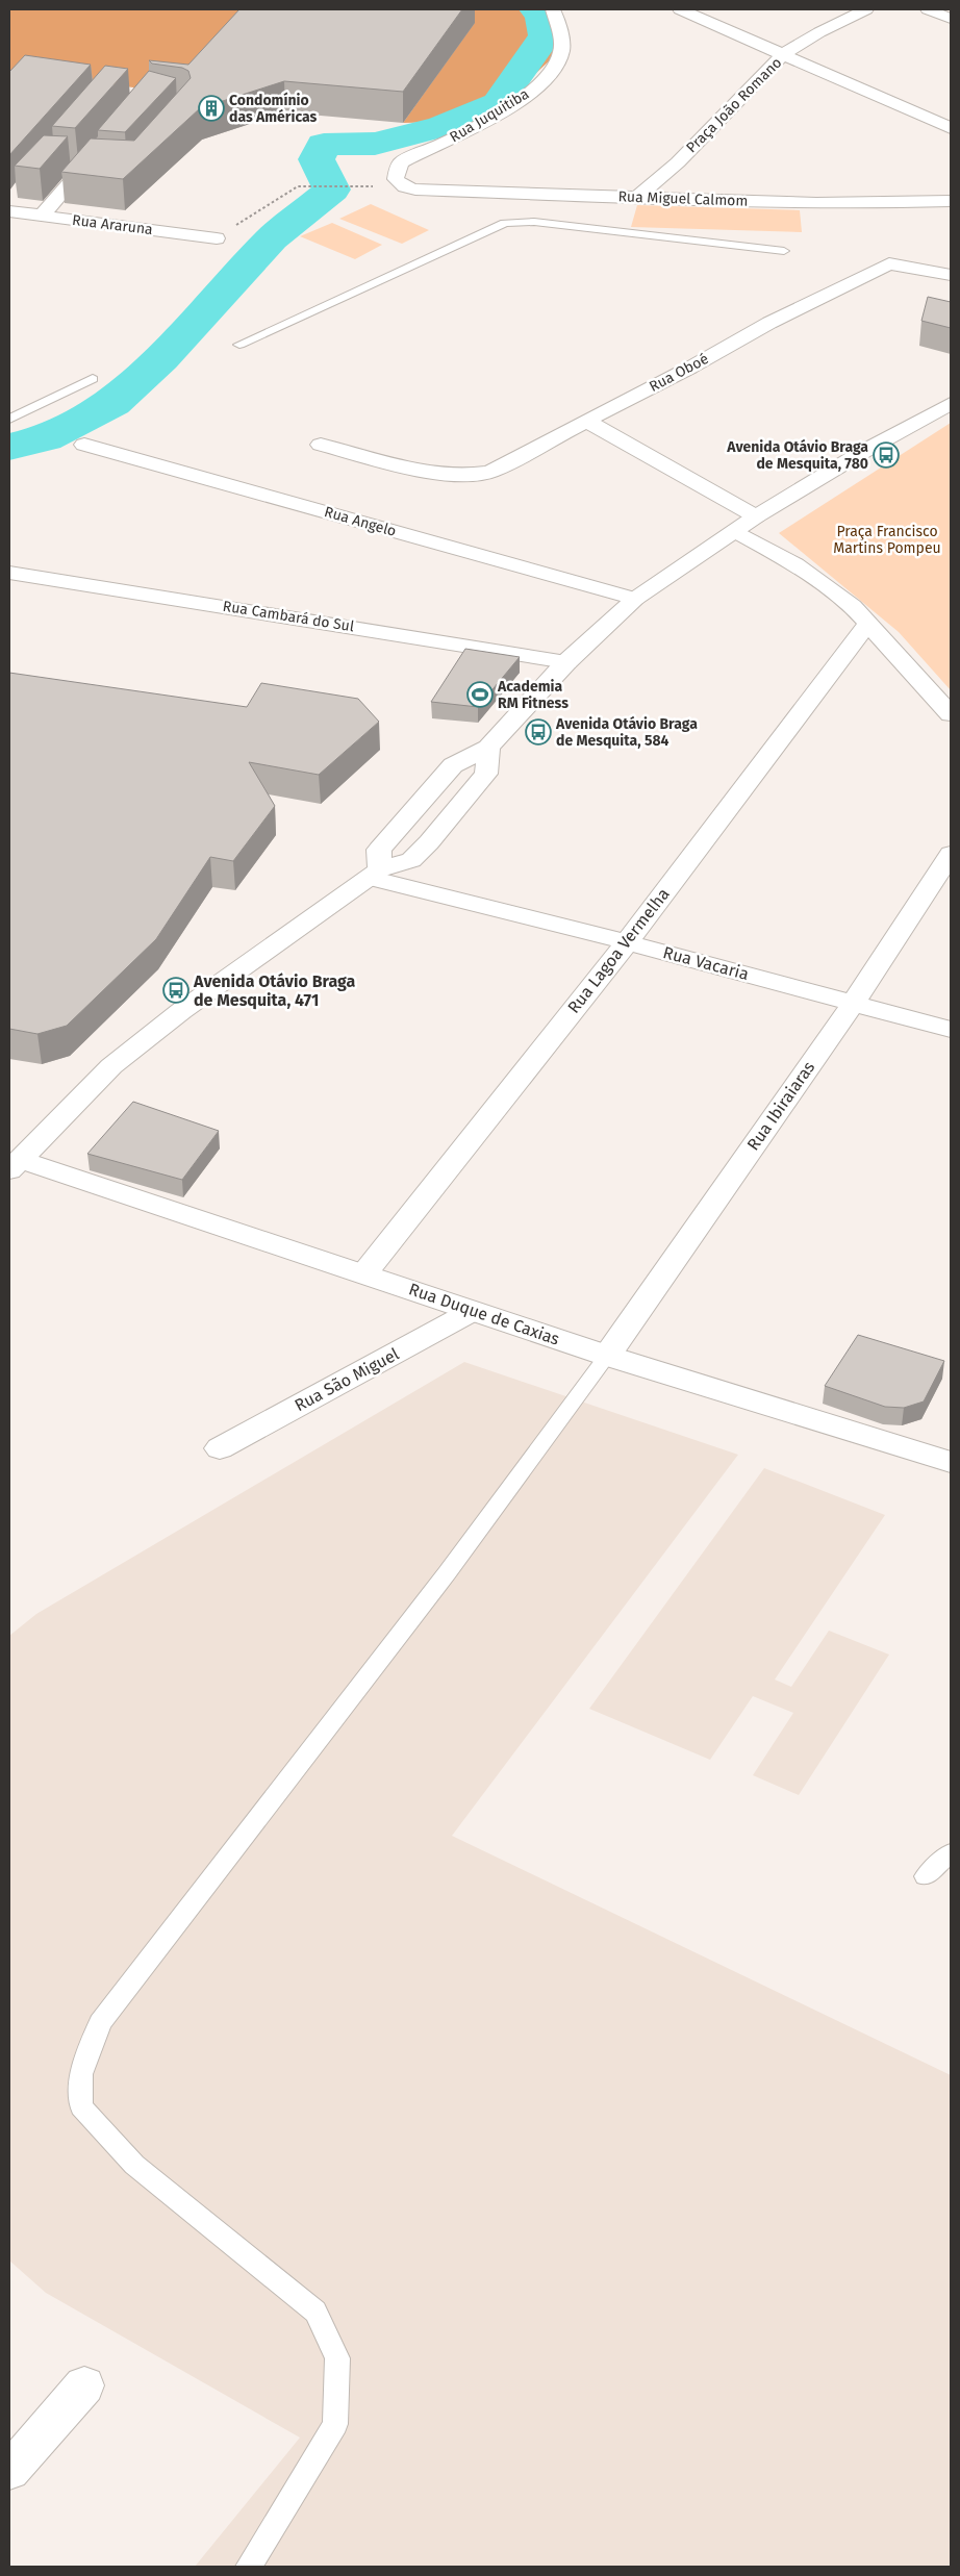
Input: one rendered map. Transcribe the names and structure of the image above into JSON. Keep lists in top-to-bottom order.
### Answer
{
  "streets": {
    "street": [
      "Praça João Romano",
      "Rua Juquitiba",
      "Rua Miguel Calmom",
      "Rua Araruna",
      "Rua Oboé",
      "Rua Angelo",
      "Rua Cambará do Sul",
      "Rua Lagoa Vermelha",
      "Rua Vacaria",
      "Rua Ibiraiaras",
      "Rua Duque de Caxias",
      "Rua São Miguel"
    ]
  },
  "crossings": [
    ["Praça João Romano", "Rua Miguel Calmom"],
    ["Rua Juquitiba", "Rua Miguel Calmom"],
    ["Rua Lagoa Vermelha", "Rua Vacaria"],
    ["Rua Lagoa Vermelha", "Rua Duque de Caxias"],
    ["Rua Vacaria", "Rua Ibiraiaras"],
    ["Rua Ibiraiaras", "Rua Duque de Caxias"],
    ["Rua Duque de Caxias", "Rua São Miguel"]
  ],
  "parks": ["Praça Francisco Martins Pompeu"],
  "places": {
    "building": ["Condomínio das Américas"],
    "bus stop": ["Avenida Otávio Braga de Mesquita, 780", "Avenida Otávio Braga de Mesquita, 584", "Avenida Otávio Braga de Mesquita, 471"],
    "sports": ["Academia RM Fitness"]
  }
}
